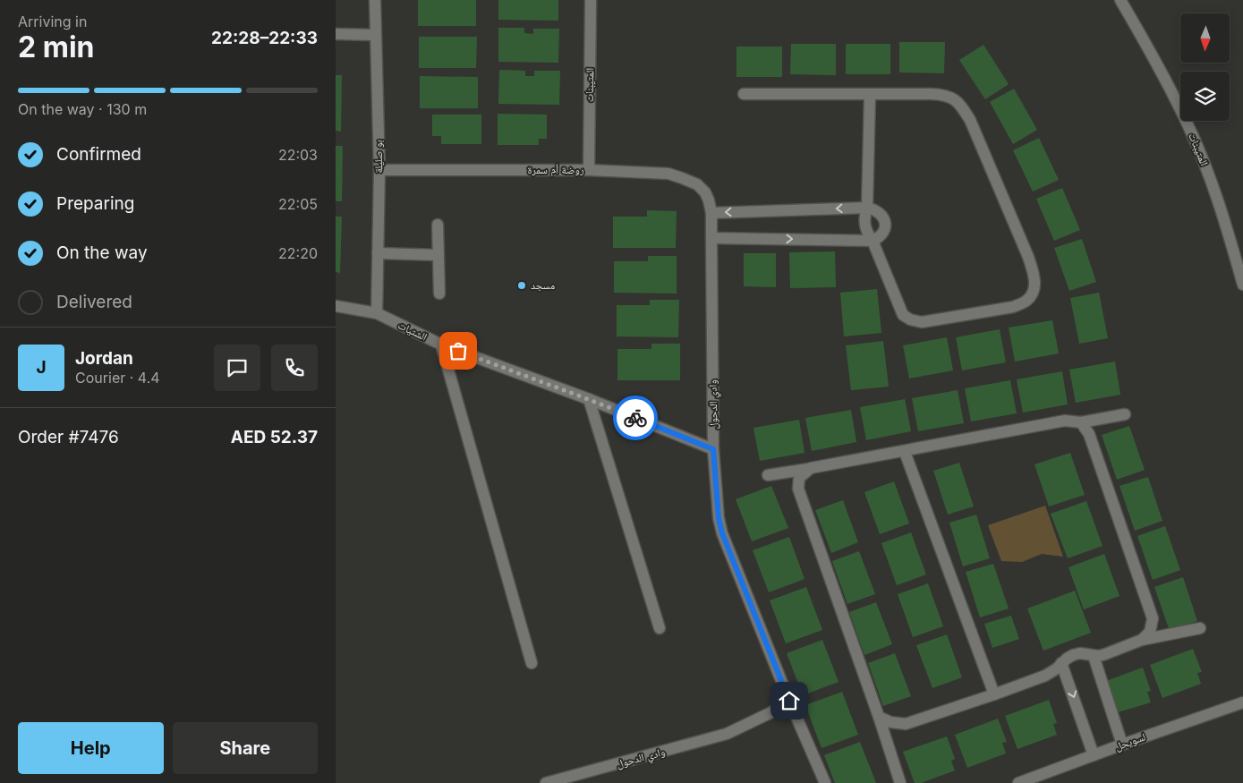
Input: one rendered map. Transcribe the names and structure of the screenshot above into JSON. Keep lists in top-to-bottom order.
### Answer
{
  "streets": {
    "street": [
      "المتيبنات",
      "بو صليلة",
      "روضة أم سمرة",
      "الشتيات",
      "وادي الدحول",
      "لسويحل"
    ]
  },
  "crossings": [
    ["المتيبنات", "روضة أم سمرة"],
    ["بو صليلة", "روضة أم سمرة"],
    ["بو صليلة", "الشتيات"],
    ["روضة أم سمرة", "وادي الدحول"],
    ["الشتيات", "وادي الدحول"]
  ],
  "places": ["مسجد"],
  "north": "bottom",
  "page": {
    "heading": ["2 min", "Arriving in", "22:28–22:33"],
    "panel": [
      "Jordan",
      "Courier · 4.4",
      "Order #7476",
      "AED 52.37"
    ],
    "bar": "On the way · 130 m",
    "list": [
      ["Confirmed", "22:03"],
      ["Preparing", "22:05"],
      ["On the way", "22:20"],
      "Delivered"
    ],
    "round": "J",
    "buttons": ["Help", "Share"]
  }
}
